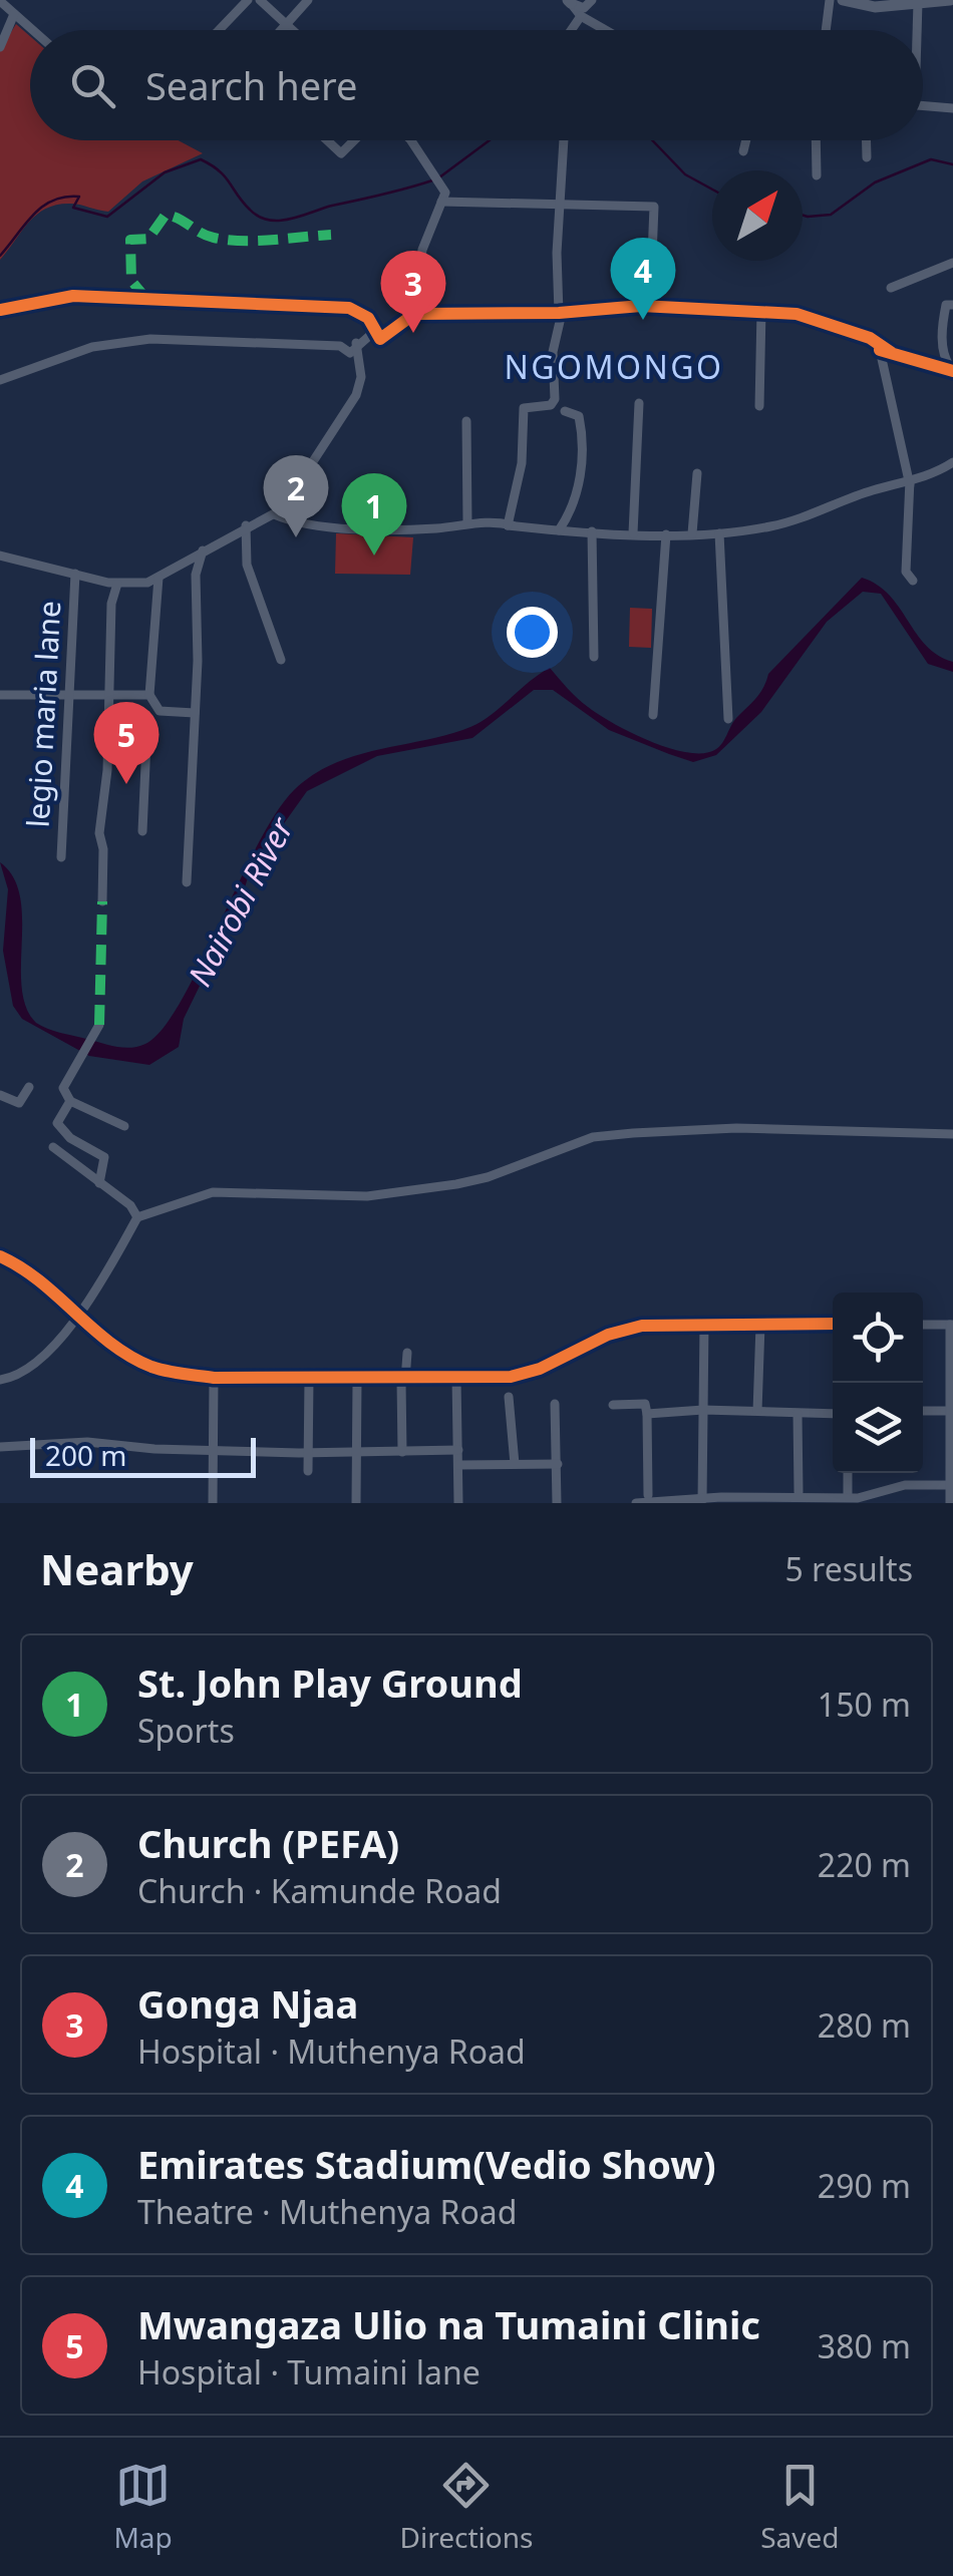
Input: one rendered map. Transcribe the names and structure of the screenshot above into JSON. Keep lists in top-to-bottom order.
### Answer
{
  "streets": {
    "street": ["legio maria lane"]
  },
  "districts": ["NGOMONGO"],
  "water": ["Nairobi River"],
  "scale_bar": "200 m",
  "north": "top right",
  "page": {
    "search": "Search here",
    "pins": [
      "4",
      "3",
      "2",
      "1",
      "5"
    ],
    "scale": "200 m",
    "heading": ["Nearby", "5 results"],
    "list": [
      {
        "mark": "1",
        "name": "St. John Play Ground",
        "note": "Sports",
        "value": "150 m"
      },
      {
        "mark": "2",
        "name": "Church (PEFA)",
        "note": "Church · Kamunde Road",
        "value": "220 m"
      },
      {
        "mark": "3",
        "name": "Gonga Njaa",
        "note": "Hospital · Muthenya Road",
        "value": "280 m"
      },
      {
        "mark": "4",
        "name": "Emirates Stadium(Vedio Show)",
        "note": "Theatre · Muthenya Road",
        "value": "290 m"
      },
      {
        "mark": "5",
        "name": "Mwangaza Ulio na Tumaini Clinic",
        "note": "Hospital · Tumaini lane",
        "value": "380 m"
      }
    ],
    "nav": ["Map", "Directions", "Saved"]
  }
}
